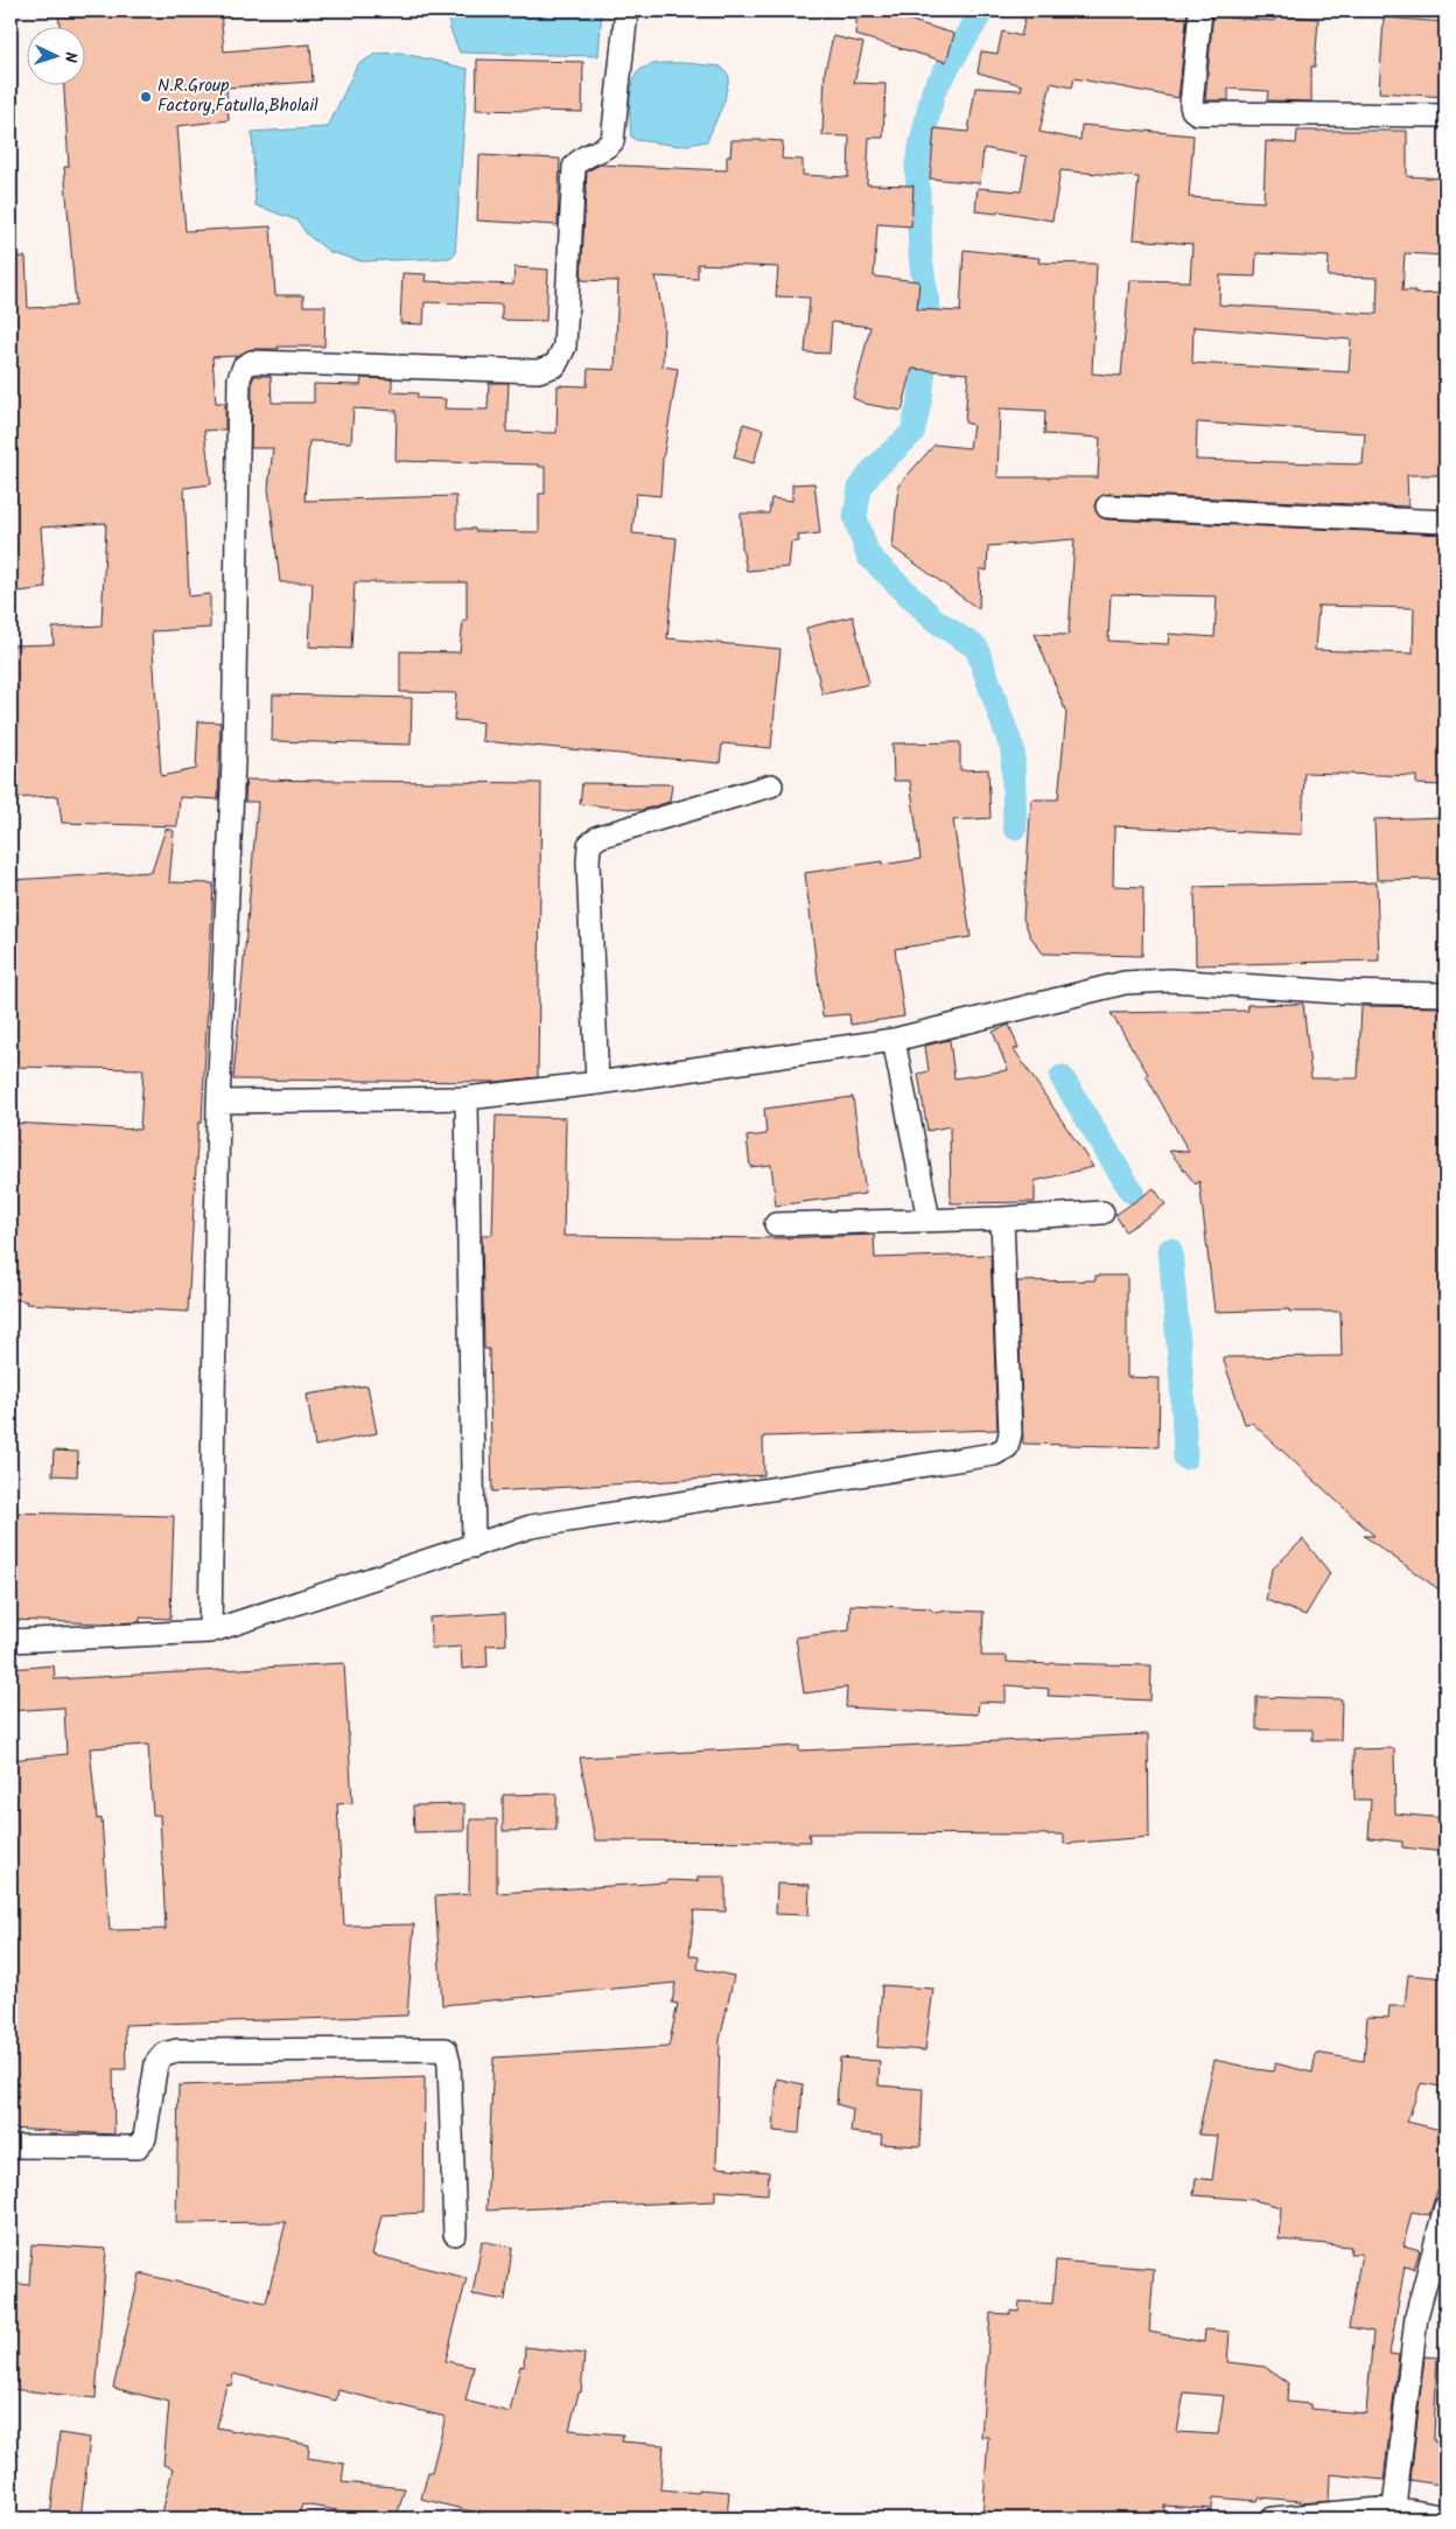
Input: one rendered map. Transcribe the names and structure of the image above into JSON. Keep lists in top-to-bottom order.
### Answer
{
  "places": ["N.R.Group Factory,Fatulla,Bholail"],
  "north": "right"
}
